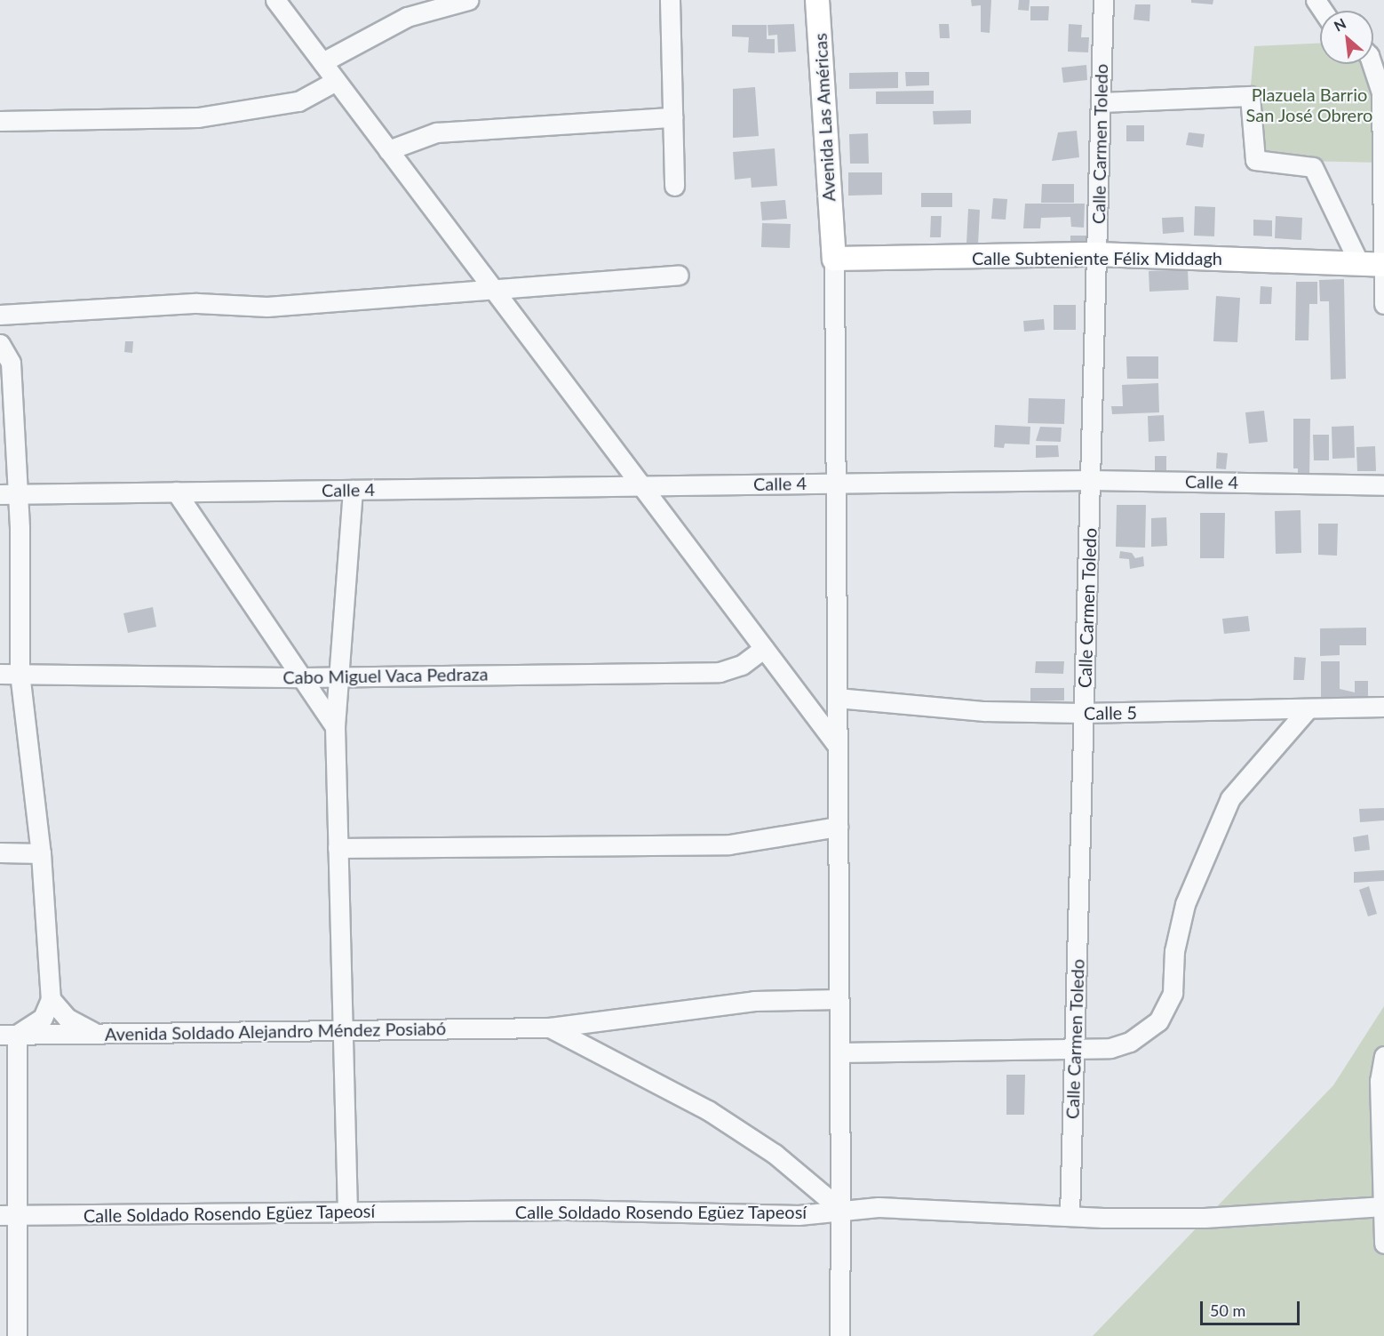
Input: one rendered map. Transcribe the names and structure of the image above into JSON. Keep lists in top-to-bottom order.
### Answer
{
  "streets": {
    "main road": ["Avenida Las Américas", "Calle Subteniente Félix Middagh"],
    "street": [
      "Calle Carmen Toledo",
      "Calle 4",
      "Cabo Miguel Vaca Pedraza",
      "Calle 5",
      "Avenida Soldado Alejandro Méndez Posiabó",
      "Calle Soldado Rosendo Egüez Tapeosí"
    ]
  },
  "crossings": [
    ["Avenida Las Américas", "Calle Subteniente Félix Middagh"],
    ["Calle Carmen Toledo", "Calle Subteniente Félix Middagh"],
    ["Calle Carmen Toledo", "Calle 4"],
    ["Calle Carmen Toledo", "Calle 5"],
    ["Calle Carmen Toledo", "Calle Soldado Rosendo Egüez Tapeosí"]
  ],
  "parks": ["Plazuela Barrio San José Obrero"],
  "scale_bar": "50 m",
  "north": "top left"
}
